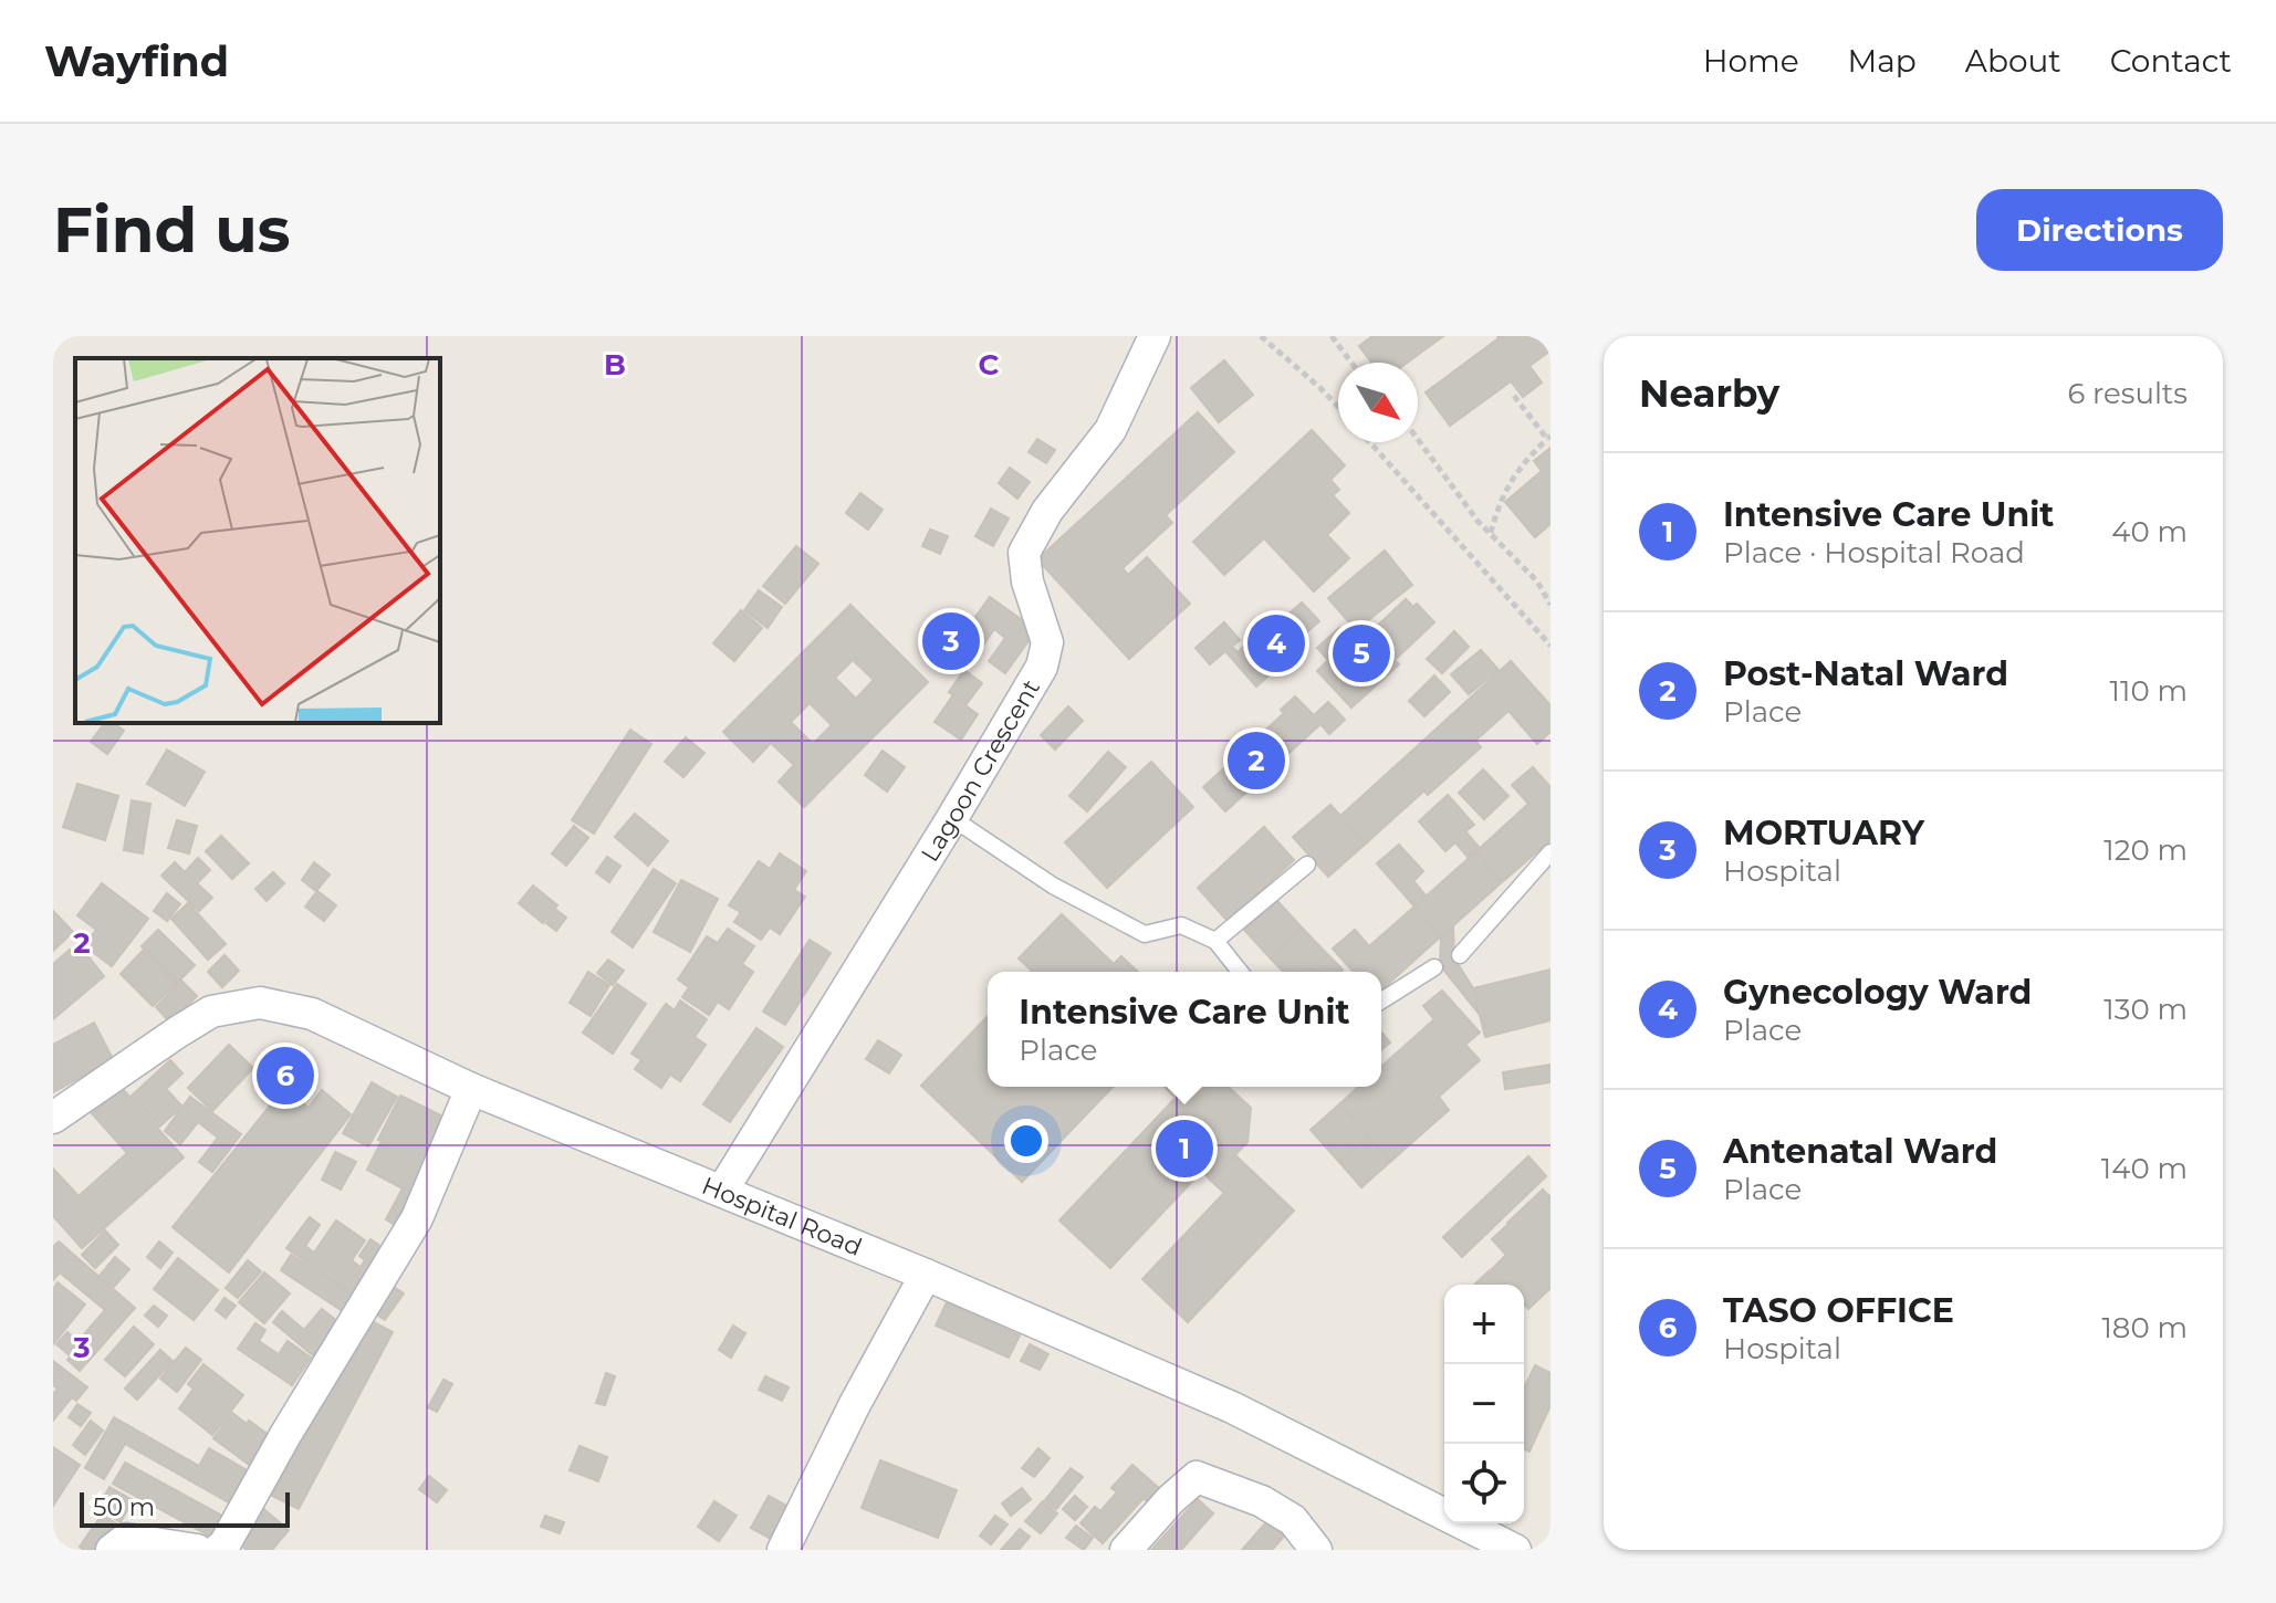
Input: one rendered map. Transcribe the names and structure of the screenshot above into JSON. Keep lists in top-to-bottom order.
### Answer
{
  "streets": {
    "street": ["Lagoon Crescent", "Hospital Road"]
  },
  "crossings": [
    ["Lagoon Crescent", "Hospital Road"]
  ],
  "scale_bar": "50 m",
  "north": "bottom right",
  "page": {
    "header": "Wayfind",
    "nav": [
      "Home",
      "Map",
      "About",
      "Contact"
    ],
    "buttons": "Directions",
    "title": "Find us",
    "heading": ["Nearby", "6 results"],
    "list": [
      {
        "mark": "1",
        "name": "Intensive Care Unit",
        "note": "Place · Hospital Road",
        "value": "40 m"
      },
      {
        "mark": "2",
        "name": "Post-Natal Ward",
        "note": "Place",
        "value": "110 m"
      },
      {
        "mark": "3",
        "name": "MORTUARY",
        "note": "Hospital",
        "value": "120 m"
      },
      {
        "mark": "4",
        "name": "Gynecology Ward",
        "note": "Place",
        "value": "130 m"
      },
      {
        "mark": "5",
        "name": "Antenatal Ward",
        "note": "Place",
        "value": "140 m"
      },
      {
        "mark": "6",
        "name": "TASO OFFICE",
        "note": "Hospital",
        "value": "180 m"
      }
    ],
    "pins": [
      "3",
      "4",
      "5",
      "2",
      "6",
      "1"
    ],
    "popup": ["Intensive Care Unit", "Place"],
    "map_buttons": ["+", "−"],
    "scale": "50 m"
  },
  "grid": {
    "columns": ["B", "C"],
    "rows": ["2", "3"]
  }
}
